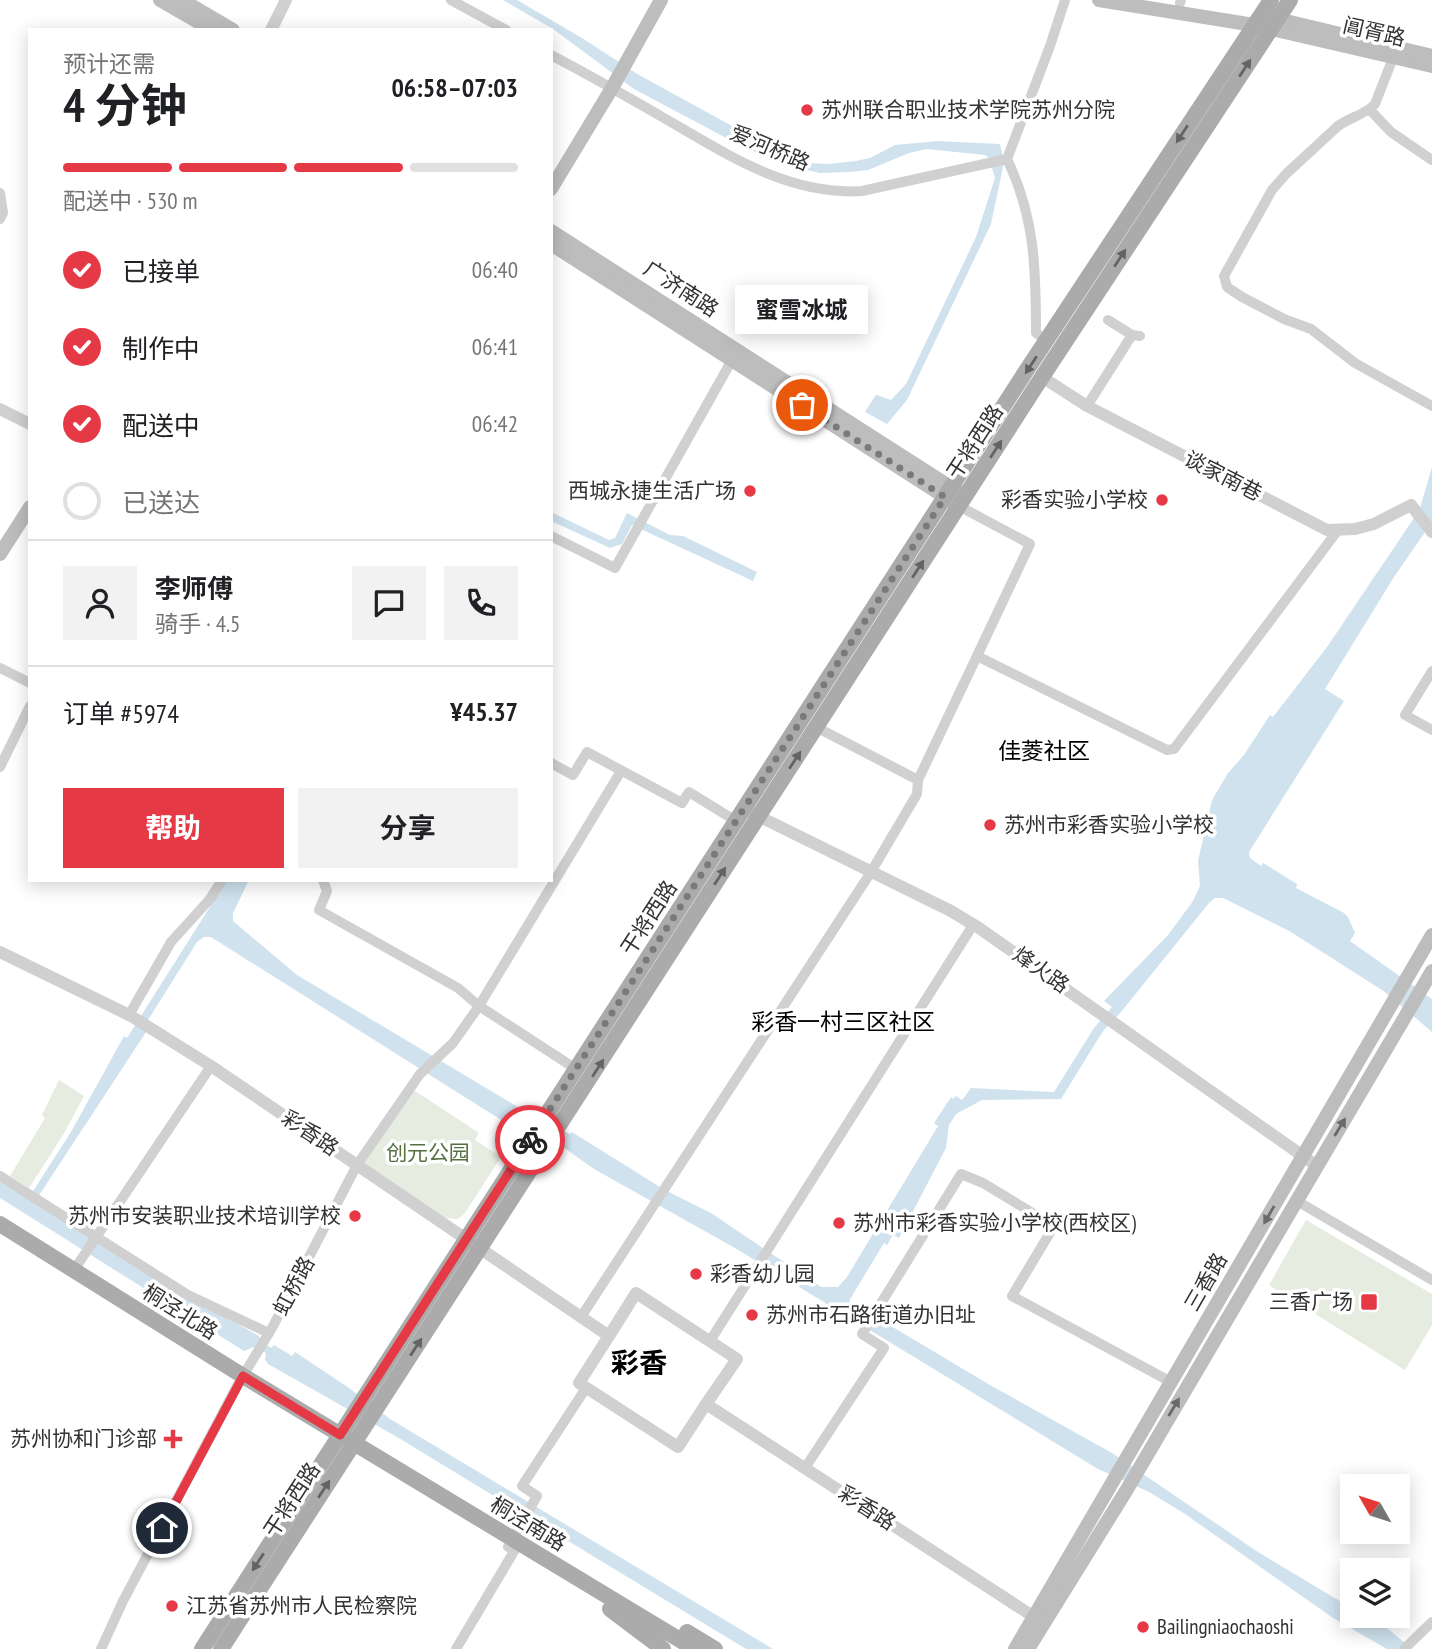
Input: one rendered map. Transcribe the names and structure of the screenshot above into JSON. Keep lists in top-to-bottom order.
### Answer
{
  "streets": {
    "main road": [
      "阊胥路",
      "广济南路",
      "干将西路",
      "三香路",
      "桐泾北路",
      "桐泾南路"
    ],
    "street": [
      "爱河桥路",
      "谈家南巷",
      "烽火路",
      "彩香路",
      "虹桥路"
    ]
  },
  "crossings": [
    ["阊胥路", "干将西路"],
    ["广济南路", "干将西路"],
    ["干将西路", "谈家南巷"],
    ["干将西路", "烽火路"],
    ["干将西路", "彩香路"],
    ["干将西路", "桐泾北路"],
    ["干将西路", "桐泾南路"],
    ["烽火路", "三香路"],
    ["彩香路", "虹桥路"],
    ["虹桥路", "桐泾北路"],
    ["桐泾北路", "桐泾南路"]
  ],
  "districts": ["佳菱社区", "彩香一村三区社区", "彩香"],
  "parks": ["创元公园"],
  "places": {
    "other": [
      "苏州联合职业技术学院苏州分院",
      "蜜雪冰城",
      "西城永捷生活广场",
      "彩香实验小学校",
      "苏州市彩香实验小学校",
      "苏州市安装职业技术培训学校",
      "苏州市彩香实验小学校(西校区)",
      "彩香幼儿园",
      "苏州市石路街道办旧址",
      "江苏省苏州市人民检察院",
      "Bailingniaochaoshi"
    ],
    "transit": ["三香广场"],
    "health": ["苏州协和门诊部"]
  },
  "north": "top left",
  "page": {
    "heading": ["4 分钟", "预计还需", "06:58–07:03"],
    "panel": [
      "李师傅",
      "骑手 · 4.5",
      "订单 #5974",
      "¥45.37"
    ],
    "bar": "配送中 · 530 m",
    "list": [
      ["已接单", "06:40"],
      ["制作中", "06:41"],
      ["配送中", "06:42"],
      "已送达"
    ],
    "bubble": "蜜雪冰城",
    "buttons": ["帮助", "分享"]
  }
}
